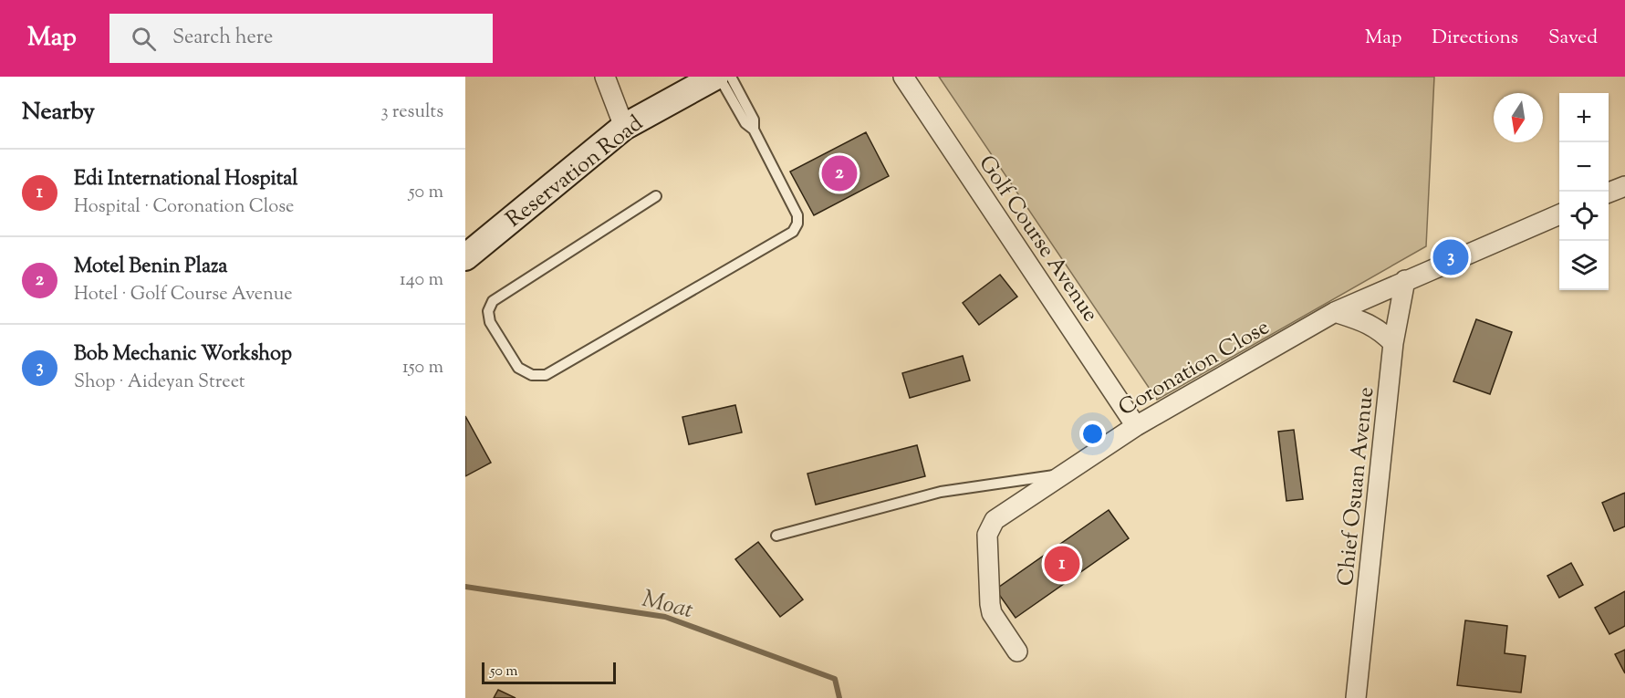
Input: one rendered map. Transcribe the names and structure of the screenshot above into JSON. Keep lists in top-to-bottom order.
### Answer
{
  "streets": {
    "street": [
      "Reservation Road",
      "Golf Course Avenue",
      "Coronation Close",
      "Chief Osuan Avenue"
    ]
  },
  "crossings": [
    ["Golf Course Avenue", "Coronation Close"],
    ["Coronation Close", "Chief Osuan Avenue"]
  ],
  "water": ["Moat"],
  "scale_bar": "50 m",
  "north": "bottom",
  "page": {
    "header": "Map",
    "search": "Search here",
    "nav": ["Map", "Directions", "Saved"],
    "heading": ["Nearby", "3 results"],
    "map_buttons": ["+", "−"],
    "list": [
      {
        "mark": "1",
        "name": "Edi International Hospital",
        "note": "Hospital · Coronation Close",
        "value": "50 m"
      },
      {
        "mark": "2",
        "name": "Motel Benin Plaza",
        "note": "Hotel · Golf Course Avenue",
        "value": "140 m"
      },
      {
        "mark": "3",
        "name": "Bob Mechanic Workshop",
        "note": "Shop · Aideyan Street",
        "value": "150 m"
      }
    ],
    "pins": ["2", "3", "1"],
    "scale": "50 m"
  }
}
